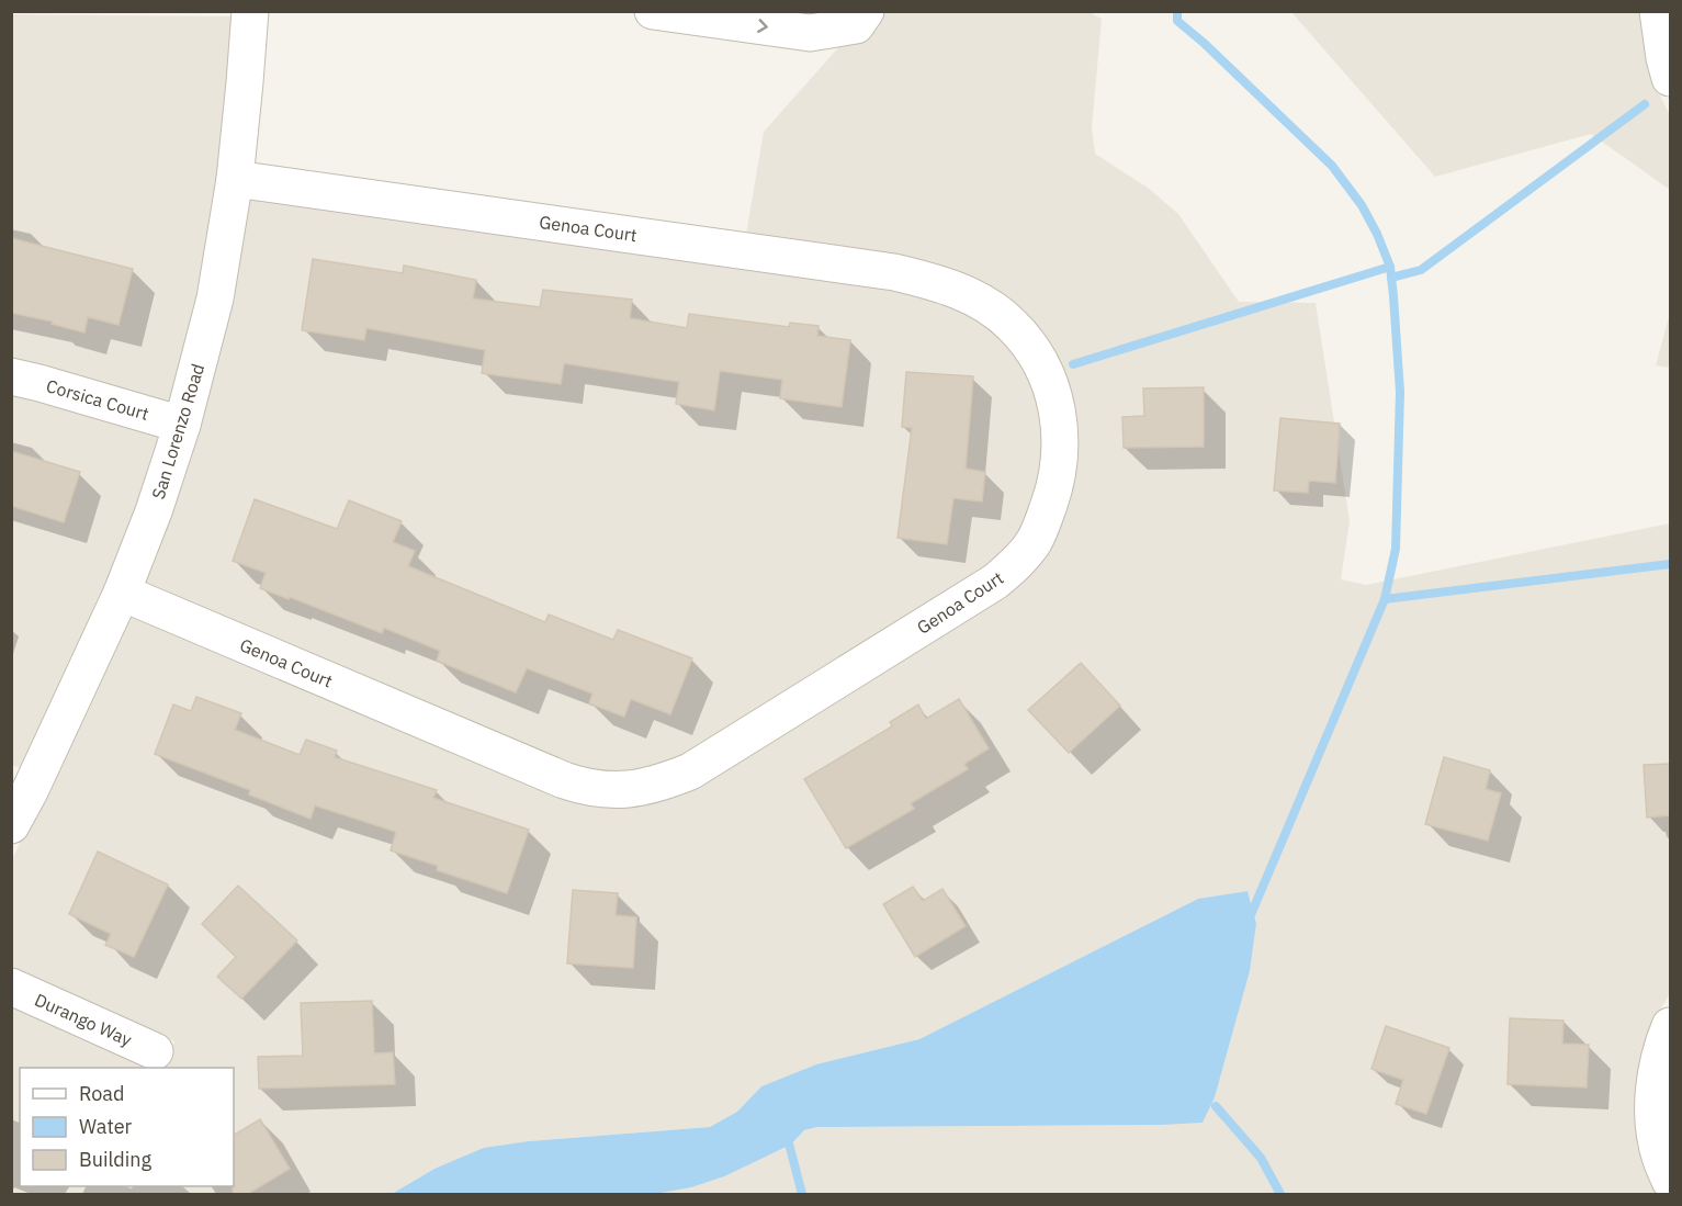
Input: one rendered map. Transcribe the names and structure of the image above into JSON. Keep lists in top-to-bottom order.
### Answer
{
  "streets": {
    "street": [
      "Genoa Court",
      "Corsica Court",
      "San Lorenzo Road",
      "Durango Way"
    ]
  },
  "crossings": [
    ["Genoa Court", "San Lorenzo Road"],
    ["Corsica Court", "San Lorenzo Road"]
  ],
  "legend": ["Road", "Water", "Building"]
}
